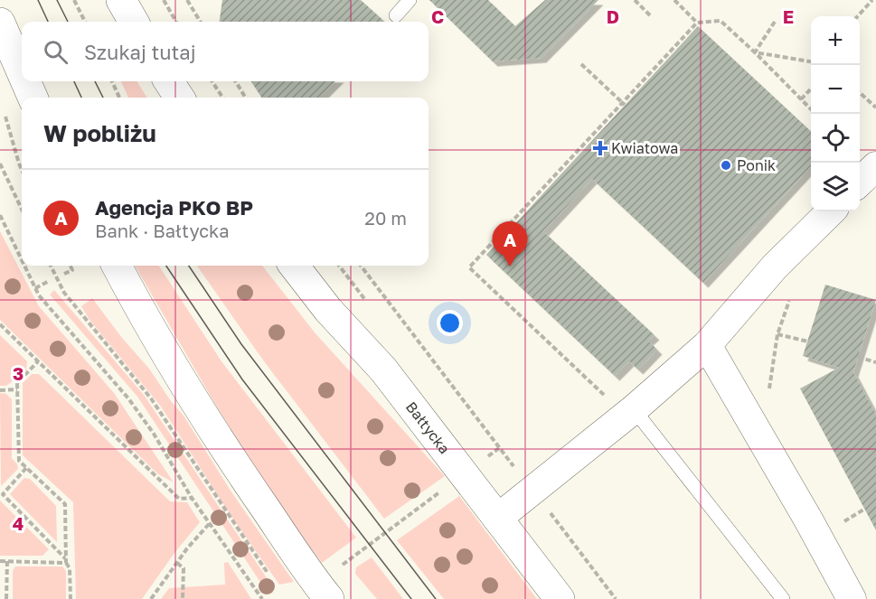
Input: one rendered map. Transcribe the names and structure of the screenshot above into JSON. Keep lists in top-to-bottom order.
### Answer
{
  "streets": {
    "main road": ["Bałtycka"]
  },
  "places": {
    "health": ["Kwiatowa"],
    "other": ["Ponik"]
  },
  "page": {
    "map_buttons": ["+", "−"],
    "search": "Szukaj tutaj",
    "heading": "W pobliżu",
    "list": [
      {
        "mark": "A",
        "name": "Agencja PKO BP",
        "note": "Bank · Bałtycka",
        "value": "20 m"
      }
    ],
    "pins": "A"
  },
  "grid": {
    "columns": ["C", "D", "E"],
    "rows": ["3", "4"]
  }
}
